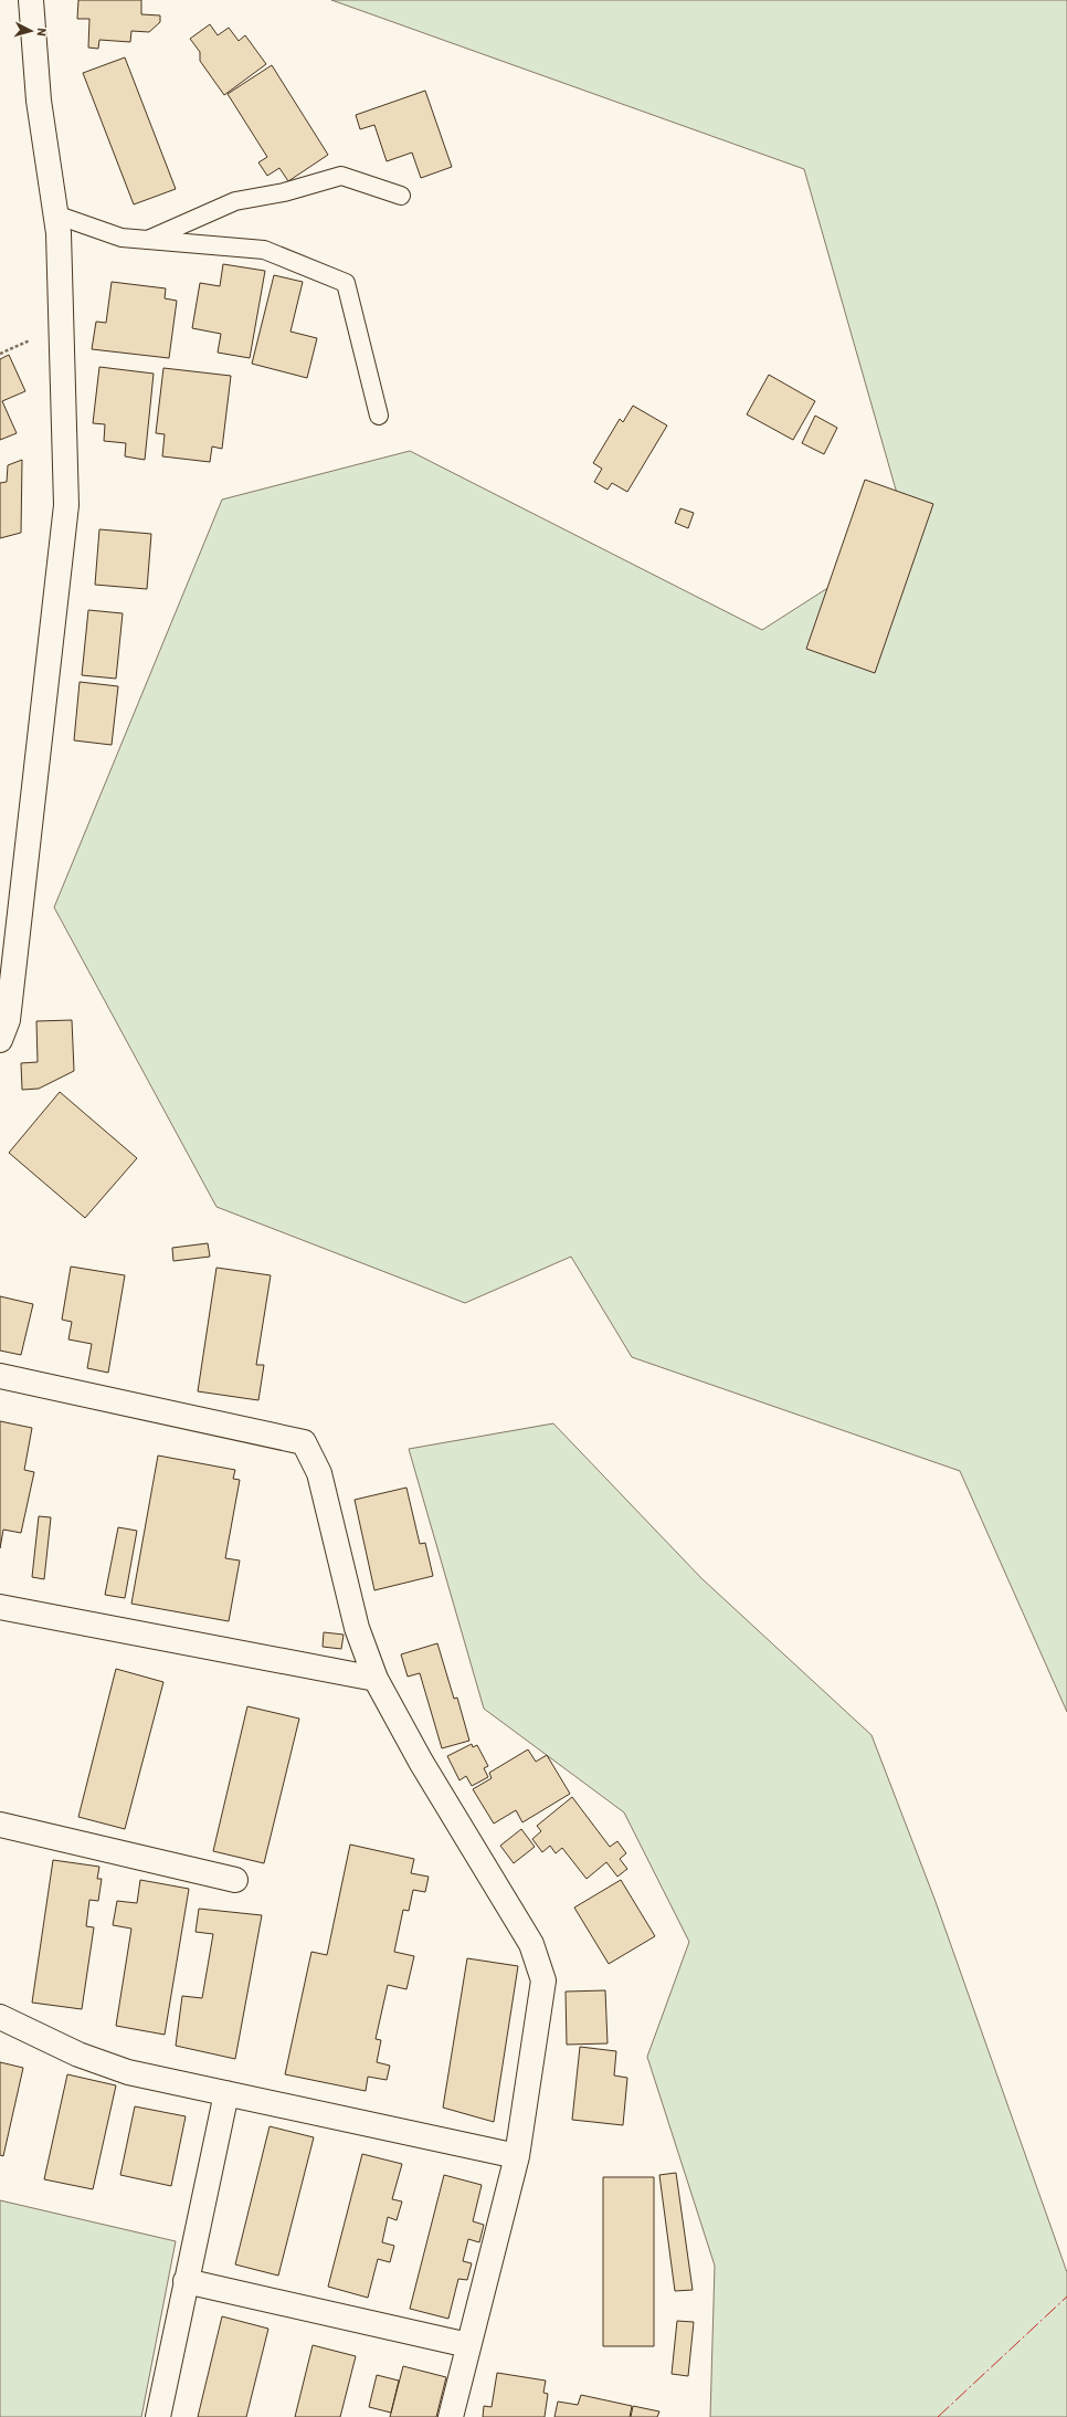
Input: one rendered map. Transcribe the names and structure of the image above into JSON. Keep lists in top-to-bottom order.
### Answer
{
  "north": "right"
}
